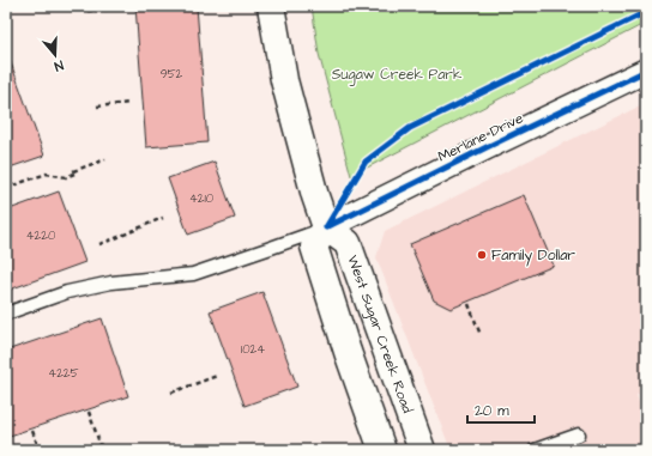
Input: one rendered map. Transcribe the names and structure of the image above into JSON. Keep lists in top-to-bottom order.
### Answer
{
  "streets": {
    "main road": ["West Sugar Creek Road"],
    "street": ["Merlane Drive"]
  },
  "crossings": [
    ["Merlane Drive", "West Sugar Creek Road"]
  ],
  "parks": ["Sugaw Creek Park"],
  "places": ["Family Dollar"],
  "house_numbers": [
    "952",
    "4210",
    "4220",
    "1024",
    "4225"
  ],
  "scale_bar": "20 m",
  "north": "bottom"
}
